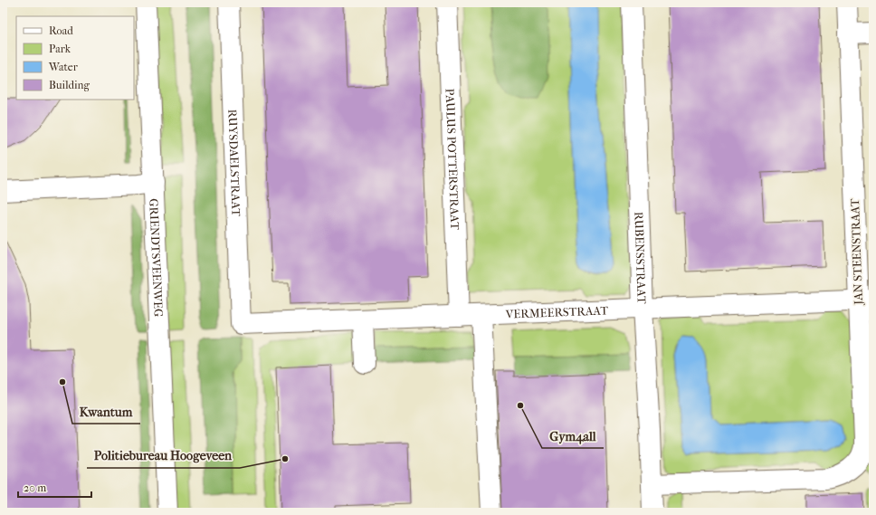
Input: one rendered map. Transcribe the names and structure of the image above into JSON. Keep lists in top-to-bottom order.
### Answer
{
  "streets": {
    "street": [
      "PAULUS POTTERSTRAAT",
      "RUYSDAELSTRAAT",
      "JAN STEENSTRAAT",
      "GRIENDTSVEENWEG",
      "RUBENSSTRAAT",
      "VERMEERSTRAAT"
    ]
  },
  "crossings": [
    ["PAULUS POTTERSTRAAT", "VERMEERSTRAAT"],
    ["RUYSDAELSTRAAT", "VERMEERSTRAAT"],
    ["JAN STEENSTRAAT", "RUBENSSTRAAT"],
    ["JAN STEENSTRAAT", "VERMEERSTRAAT"],
    ["RUBENSSTRAAT", "VERMEERSTRAAT"]
  ],
  "places": ["Kwantum", "Gym4all", "Politiebureau Hoogeveen"],
  "legend": [
    "Road",
    "Park",
    "Water",
    "Building"
  ],
  "scale_bar": "20 m"
}
